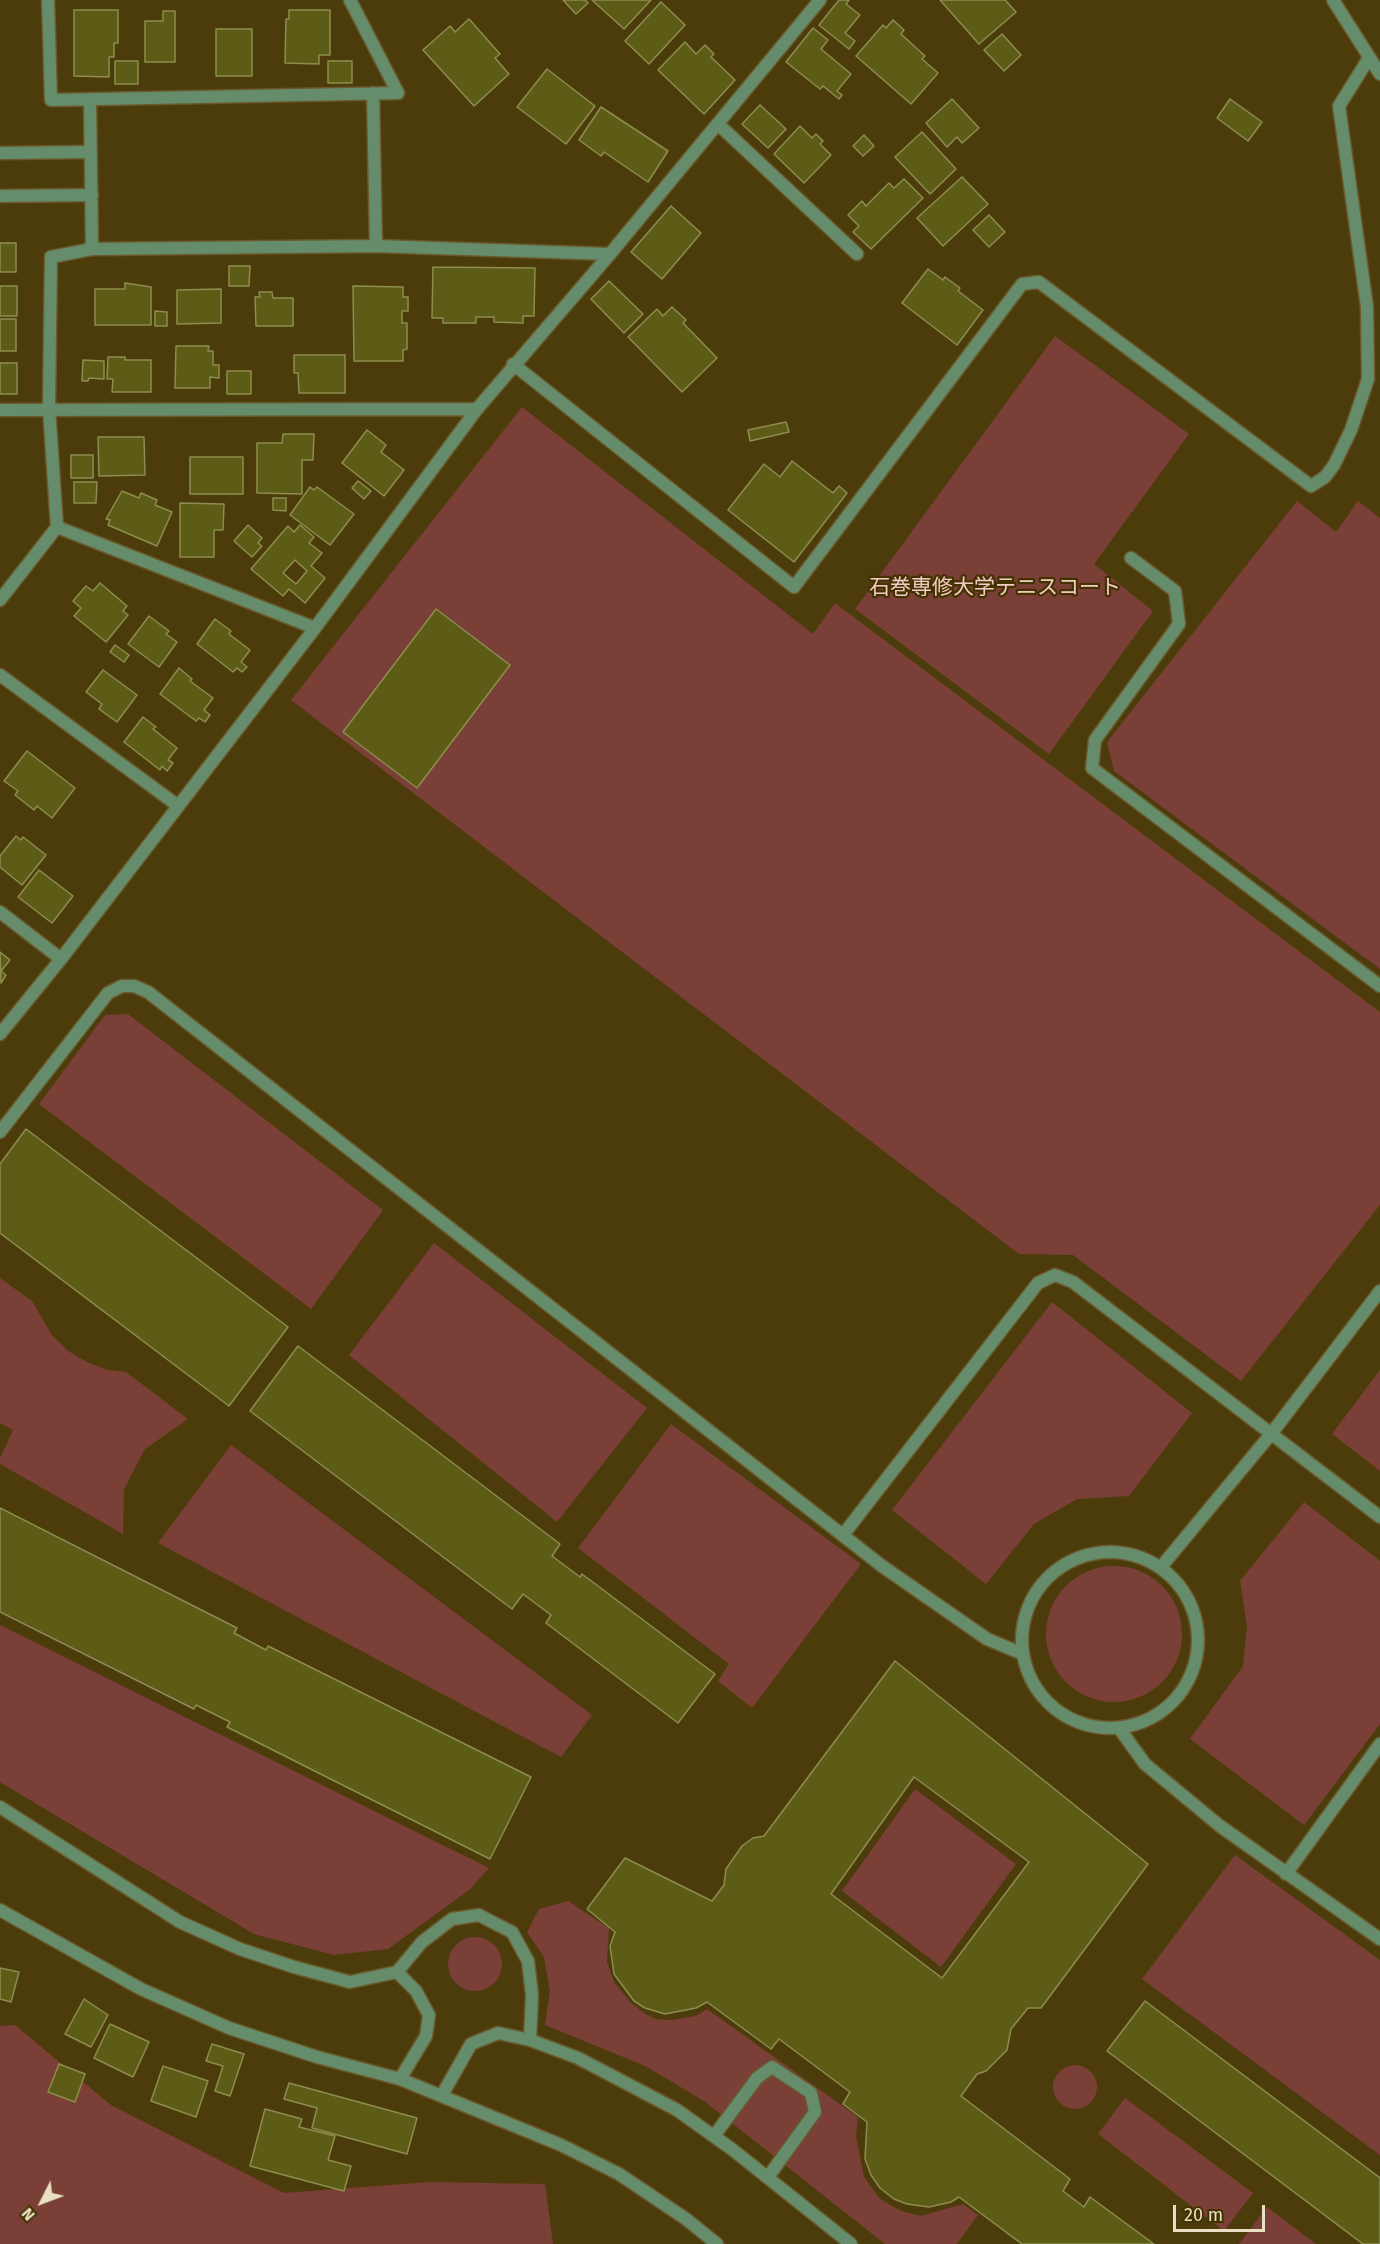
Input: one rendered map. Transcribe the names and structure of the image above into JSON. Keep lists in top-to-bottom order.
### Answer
{
  "parks": ["石巻専修大学テニスコート"],
  "scale_bar": "20 m",
  "north": "bottom left"
}
